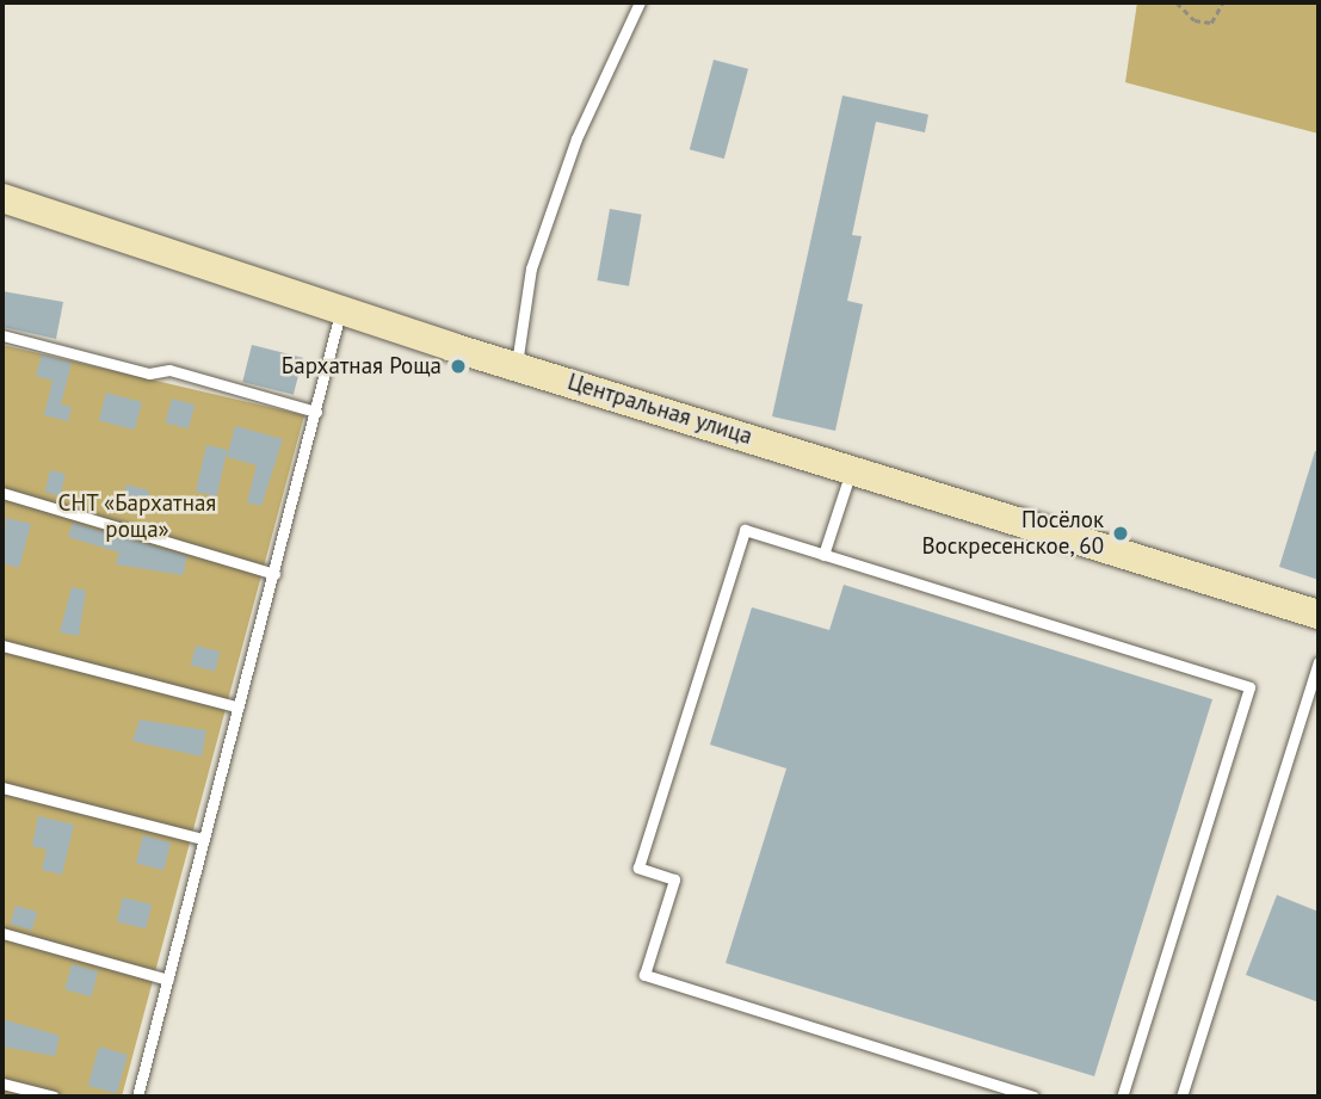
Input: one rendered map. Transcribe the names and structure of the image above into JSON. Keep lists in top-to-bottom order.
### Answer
{
  "streets": {
    "main road": ["Центральная улица"]
  },
  "parks": ["СНТ «Бархатная роща»"],
  "places": ["Бархатная Роща", "Посёлок Воскресенское, 60"]
}
